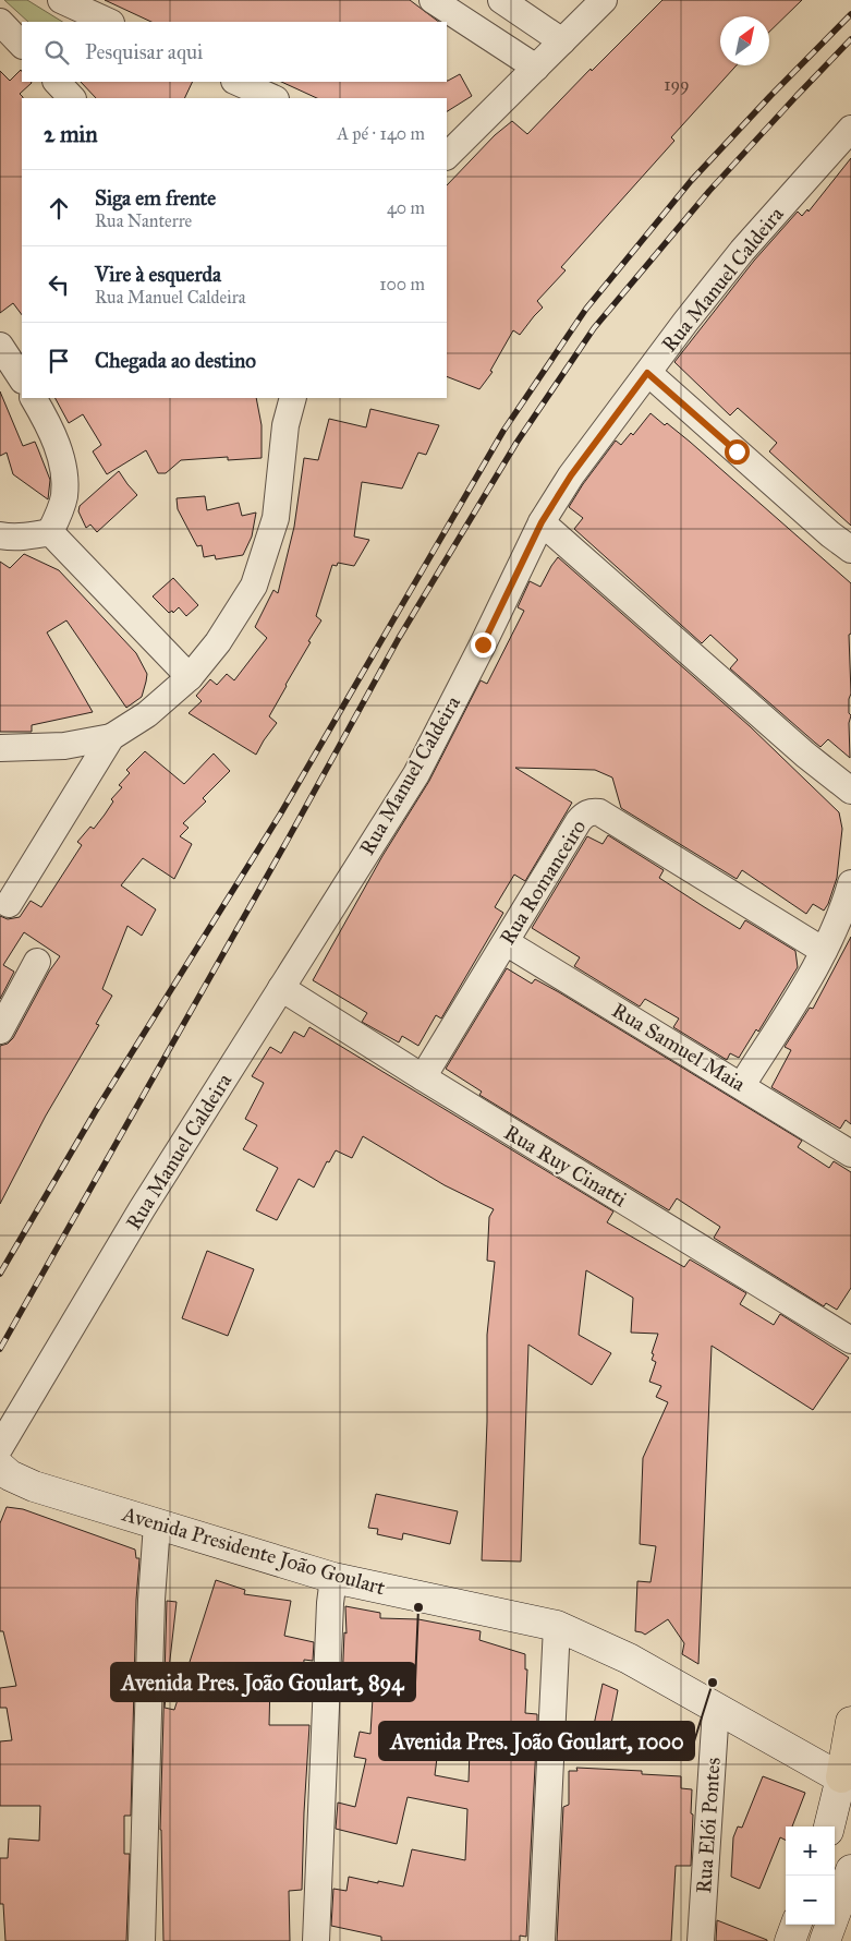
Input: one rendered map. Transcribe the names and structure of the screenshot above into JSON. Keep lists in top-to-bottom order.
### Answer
{
  "streets": {
    "main road": ["Avenida Presidente João Goulart"],
    "street": [
      "Rua Manuel Caldeira",
      "Rua Romanceiro",
      "Rua Samuel Maia",
      "Rua Ruy Cinatti",
      "Rua Elói Pontes"
    ]
  },
  "crossings": [
    ["Rua Manuel Caldeira", "Rua Ruy Cinatti"],
    ["Rua Romanceiro", "Rua Samuel Maia"],
    ["Rua Romanceiro", "Rua Ruy Cinatti"],
    ["Avenida Presidente João Goulart", "Rua Elói Pontes"]
  ],
  "places": ["Avenida Pres. João Goulart, 894", "Avenida Pres. João Goulart, 1000"],
  "house_numbers": ["199"],
  "north": "top right",
  "page": {
    "search": "Pesquisar aqui",
    "heading": ["2 min", "A pé · 140 m"],
    "list": [
      ["Siga em frente", "Rua Nanterre", "40 m"],
      ["Vire à esquerda", "Rua Manuel Caldeira", "100 m"],
      "Chegada ao destino"
    ],
    "map_buttons": ["+", "−"]
  }
}
